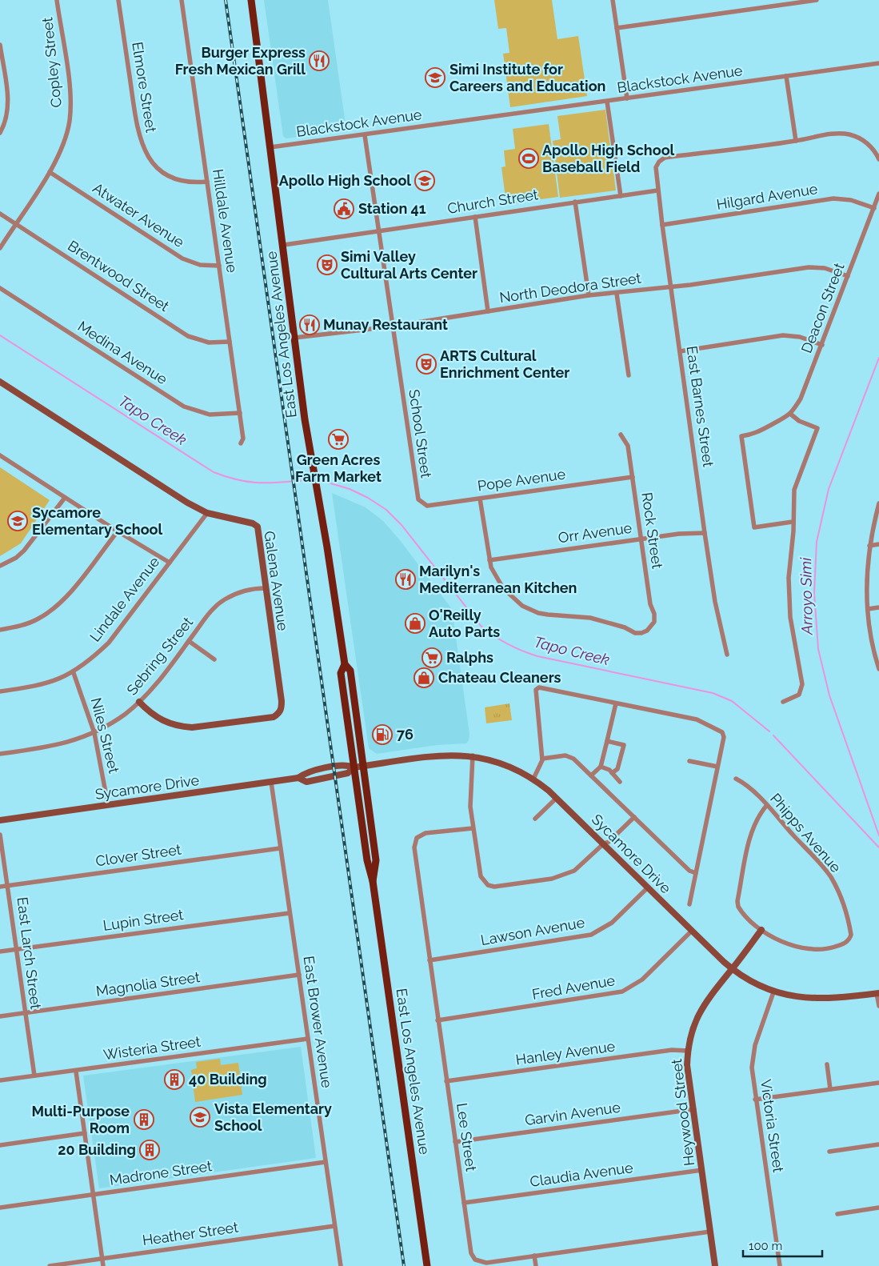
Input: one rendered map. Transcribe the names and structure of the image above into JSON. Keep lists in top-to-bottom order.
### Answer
{
  "streets": {
    "main road": [
      "East Los Angeles Avenue",
      "Galena Avenue",
      "Sycamore Drive",
      "Heywood Street"
    ],
    "street": [
      "Copley Street",
      "Blackstock Avenue",
      "Elmore Street",
      "Hilgard Avenue",
      "Church Street",
      "Atwater Avenue",
      "Hilldale Avenue",
      "Brentwood Street",
      "North Deodora Street",
      "Deacon Street",
      "Medina Avenue",
      "East Barnes Street",
      "School Street",
      "Pope Avenue",
      "Rock Street",
      "Orr Avenue",
      "Lindale Avenue",
      "Sebring Street",
      "Niles Street",
      "Phipps Avenue",
      "Clover Street",
      "Lupin Street",
      "Lawson Avenue",
      "East Larch Street",
      "Magnolia Street",
      "Fred Avenue",
      "East Brower Avenue",
      "Wisteria Street",
      "Hanley Avenue",
      "Garvin Avenue",
      "Victoria Street",
      "Lee Street",
      "Madrone Street",
      "Claudia Avenue",
      "Heather Street"
    ]
  },
  "crossings": [
    ["Copley Street", "Atwater Avenue"],
    ["Copley Street", "Brentwood Street"],
    ["Blackstock Avenue", "East Los Angeles Avenue"],
    ["Blackstock Avenue", "School Street"],
    ["Elmore Street", "Hilldale Avenue"],
    ["Hilgard Avenue", "Deacon Street"],
    ["Hilgard Avenue", "East Barnes Street"],
    ["Church Street", "East Los Angeles Avenue"],
    ["Church Street", "East Barnes Street"],
    ["Church Street", "School Street"],
    ["Atwater Avenue", "Hilldale Avenue"],
    ["Hilldale Avenue", "Brentwood Street"],
    ["Hilldale Avenue", "Medina Avenue"],
    ["North Deodora Street", "Deacon Street"],
    ["North Deodora Street", "East Los Angeles Avenue"],
    ["North Deodora Street", "East Barnes Street"],
    ["North Deodora Street", "School Street"],
    ["East Los Angeles Avenue", "Sycamore Drive"],
    ["East Barnes Street", "Orr Avenue"],
    ["School Street", "Pope Avenue"],
    ["Pope Avenue", "Rock Street"],
    ["Rock Street", "Orr Avenue"],
    ["Galena Avenue", "Lindale Avenue"],
    ["Galena Avenue", "Sebring Street"],
    ["Lindale Avenue", "Niles Street"],
    ["Sebring Street", "Niles Street"],
    ["Niles Street", "Sycamore Drive"],
    ["Sycamore Drive", "Lawson Avenue"],
    ["Sycamore Drive", "Fred Avenue"],
    ["Sycamore Drive", "East Brower Avenue"],
    ["Sycamore Drive", "Heywood Street"],
    ["Sycamore Drive", "Victoria Street"],
    ["Phipps Avenue", "Heywood Street"],
    ["Clover Street", "East Larch Street"],
    ["Clover Street", "East Brower Avenue"],
    ["Lupin Street", "East Larch Street"],
    ["Lupin Street", "East Brower Avenue"],
    ["Lawson Avenue", "Lee Street"],
    ["East Larch Street", "Magnolia Street"],
    ["East Larch Street", "Wisteria Street"],
    ["Magnolia Street", "East Brower Avenue"],
    ["Fred Avenue", "Lee Street"],
    ["East Brower Avenue", "Wisteria Street"],
    ["East Brower Avenue", "Madrone Street"],
    ["East Brower Avenue", "Heather Street"],
    ["Hanley Avenue", "Heywood Street"],
    ["Hanley Avenue", "Lee Street"],
    ["Heywood Street", "Garvin Avenue"],
    ["Heywood Street", "Lee Street"],
    ["Heywood Street", "Claudia Avenue"],
    ["Garvin Avenue", "Lee Street"],
    ["Lee Street", "Claudia Avenue"]
  ],
  "water": ["Tapo Creek", "Arroyo Simi"],
  "places": {
    "restaurant": ["Burger Express Fresh Mexican Grill", "Munay Restaurant", "Marilyn's Mediterranean Kitchen"],
    "school or university": [
      "Simi Institute for Careers and Education",
      "Apollo High School",
      "Sycamore Elementary School",
      "Vista Elementary School"
    ],
    "sports": ["Apollo High School Baseball Field"],
    "public building": ["Station 41"],
    "theatre": ["Simi Valley Cultural Arts Center", "ARTS Cultural Enrichment Center"],
    "supermarket": ["Green Acres Farm Market", "Ralphs"],
    "shop": ["O'Reilly Auto Parts", "Chateau Cleaners"],
    "fuel station": ["76"],
    "building": ["40 Building", "Multi-Purpose Room", "20 Building"]
  },
  "scale_bar": "100 m"
}
